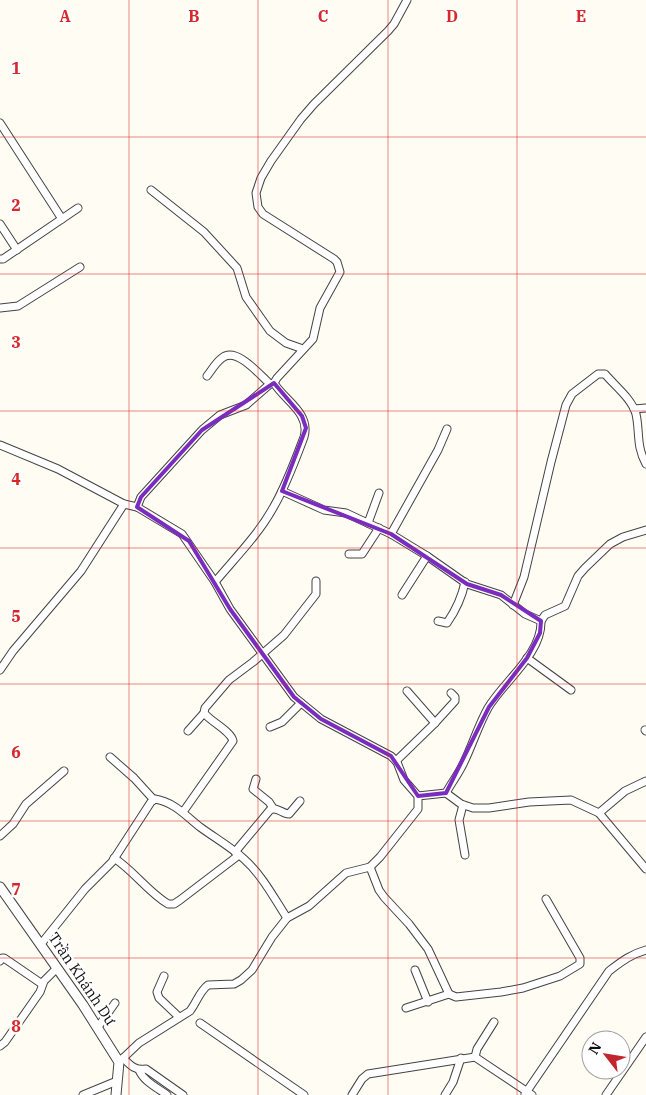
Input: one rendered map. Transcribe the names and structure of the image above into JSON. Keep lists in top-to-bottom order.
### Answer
{
  "streets": {
    "street": ["Trần Khánh Dư"]
  },
  "north": "top left",
  "grid": {
    "columns": [
      "A",
      "B",
      "C",
      "D",
      "E"
    ],
    "rows": [
      "1",
      "2",
      "3",
      "4",
      "5",
      "6",
      "7",
      "8"
    ]
  }
}
